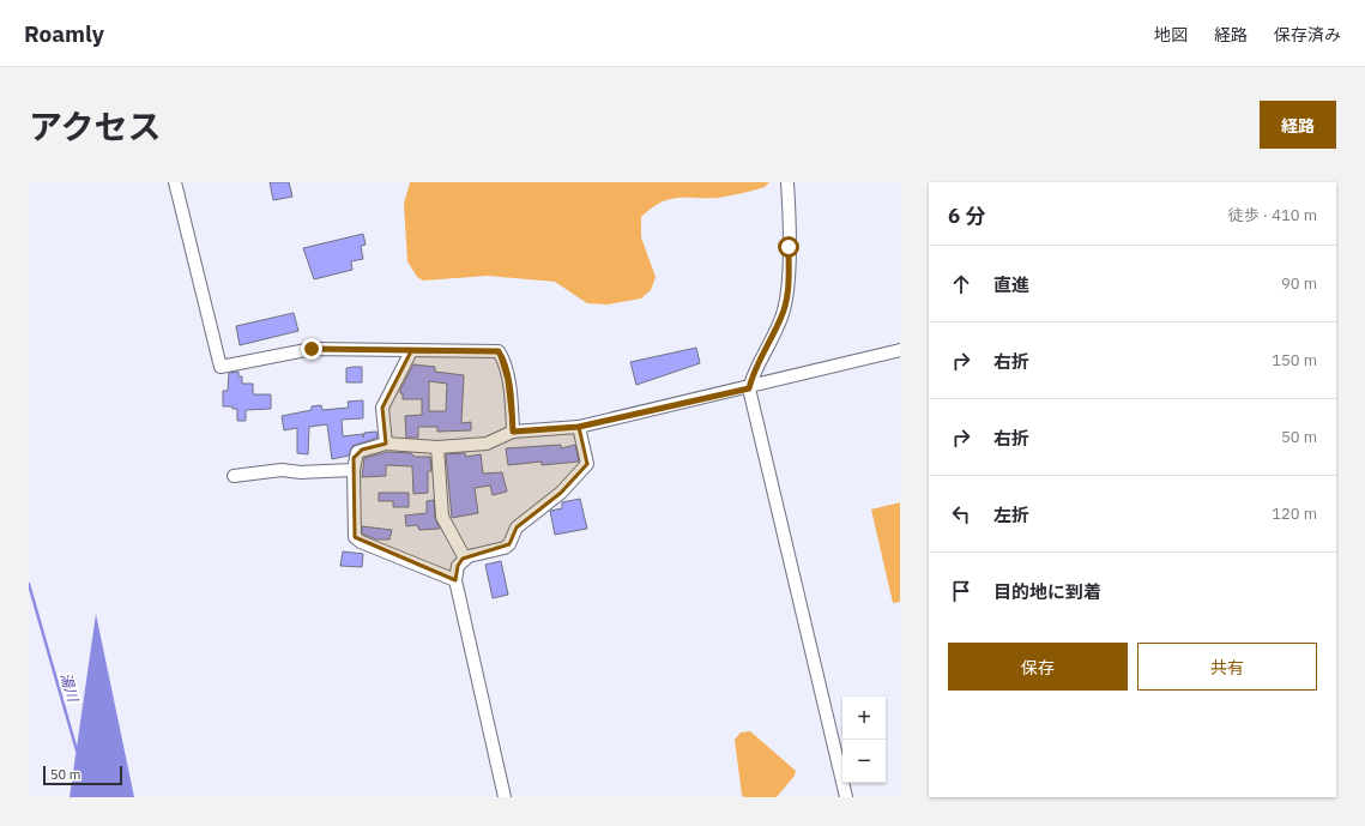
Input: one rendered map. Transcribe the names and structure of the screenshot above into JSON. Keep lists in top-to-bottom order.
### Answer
{
  "water": ["湯川"],
  "scale_bar": "50 m",
  "page": {
    "header": "Roamly",
    "nav": ["地図", "経路", "保存済み"],
    "title": "アクセス",
    "buttons": [
      "経路",
      ["保存", "共有"]
    ],
    "heading": ["6 分", "徒歩 · 410 m"],
    "list": [
      ["直進", "90 m"],
      ["右折", "150 m"],
      ["右折", "50 m"],
      ["左折", "120 m"],
      "目的地に到着"
    ],
    "map_buttons": ["+", "−"],
    "scale": "50 m"
  }
}
